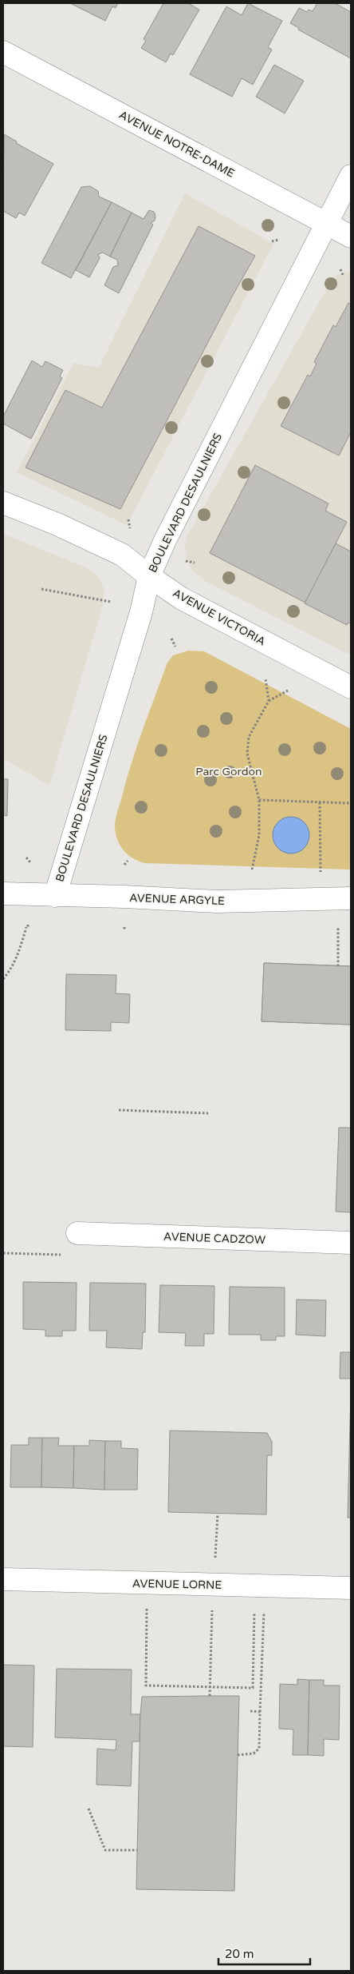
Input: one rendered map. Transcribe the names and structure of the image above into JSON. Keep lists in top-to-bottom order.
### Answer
{
  "streets": {
    "street": [
      "AVENUE NOTRE-DAME",
      "BOULEVARD DESAULNIERS",
      "AVENUE VICTORIA",
      "AVENUE ARGYLE",
      "AVENUE CADZOW",
      "AVENUE LORNE"
    ]
  },
  "crossings": [
    ["AVENUE NOTRE-DAME", "BOULEVARD DESAULNIERS"],
    ["BOULEVARD DESAULNIERS", "AVENUE VICTORIA"],
    ["BOULEVARD DESAULNIERS", "AVENUE ARGYLE"]
  ],
  "parks": ["Parc Gordon"],
  "scale_bar": "20 m"
}
